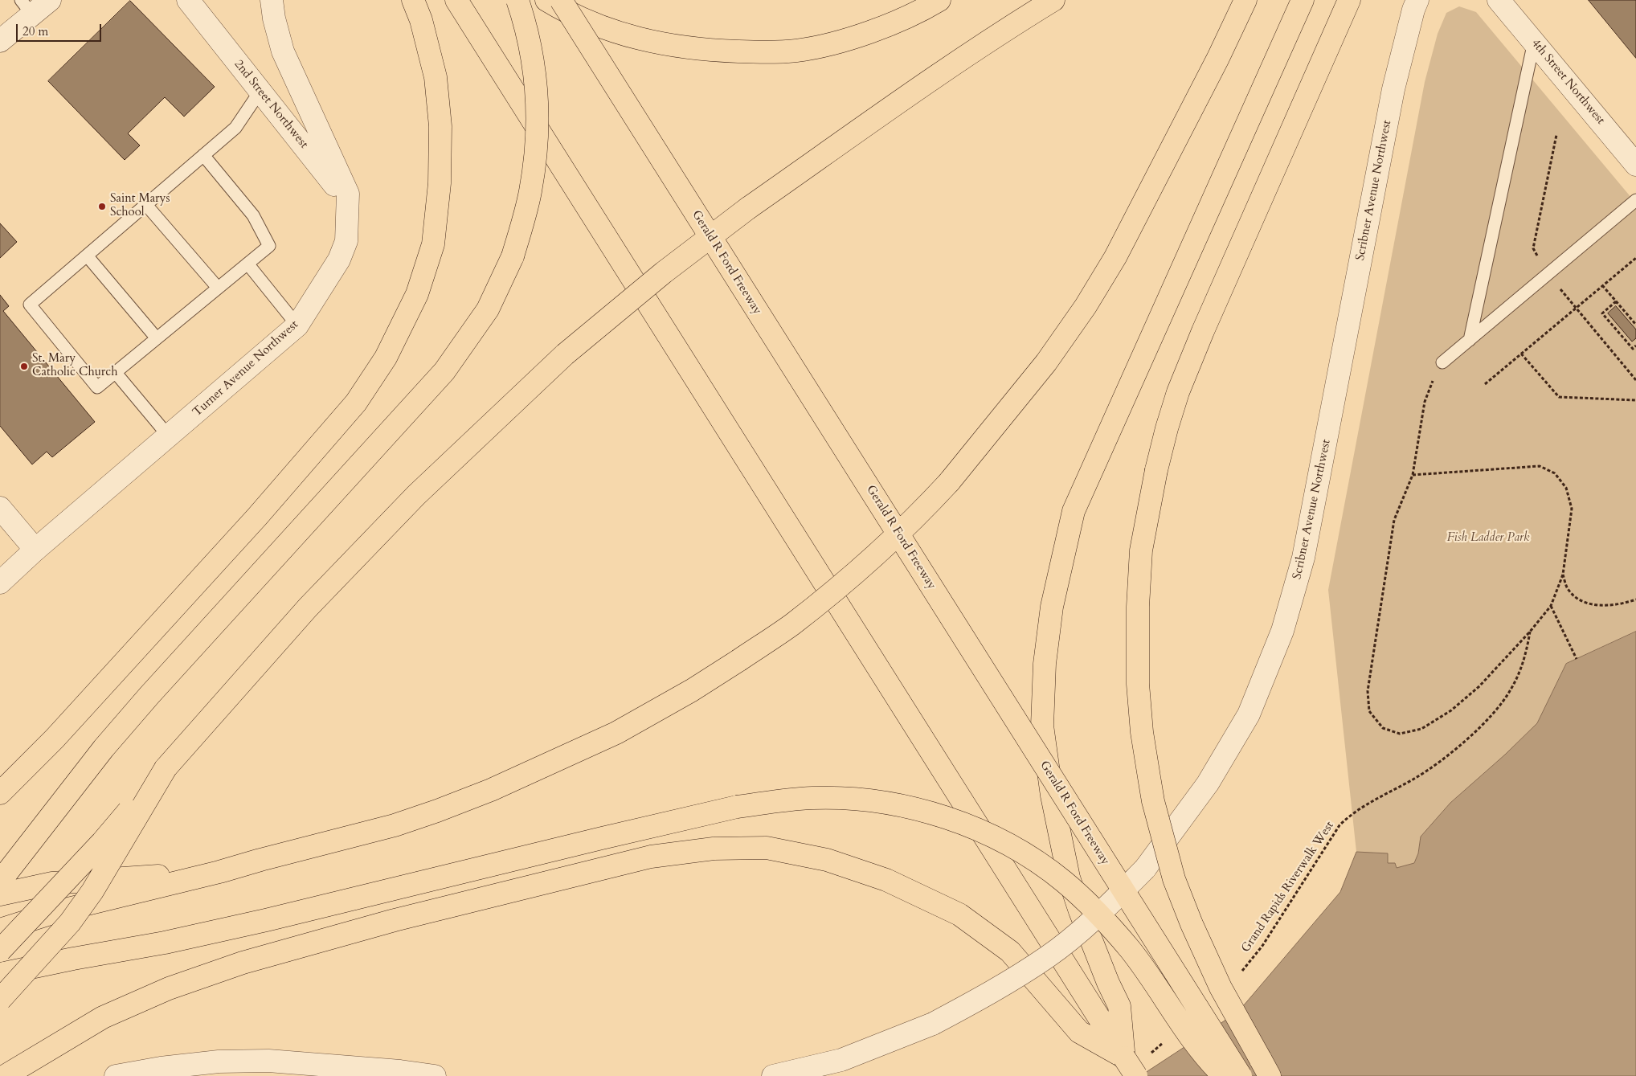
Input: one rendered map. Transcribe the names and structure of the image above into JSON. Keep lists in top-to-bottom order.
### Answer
{
  "streets": {
    "highway": ["Gerald R Ford Freeway"],
    "street": [
      "4th Street Northwest",
      "2nd Street Northwest",
      "Scribner Avenue Northwest",
      "Turner Avenue Northwest"
    ],
    "path": ["Grand Rapids Riverwalk West"]
  },
  "crossings": [
    ["2nd Street Northwest", "Turner Avenue Northwest"]
  ],
  "parks": ["Fish Ladder Park"],
  "places": ["Saint Marys School", "St. Mary Catholic Church"],
  "scale_bar": "20 m"
}
